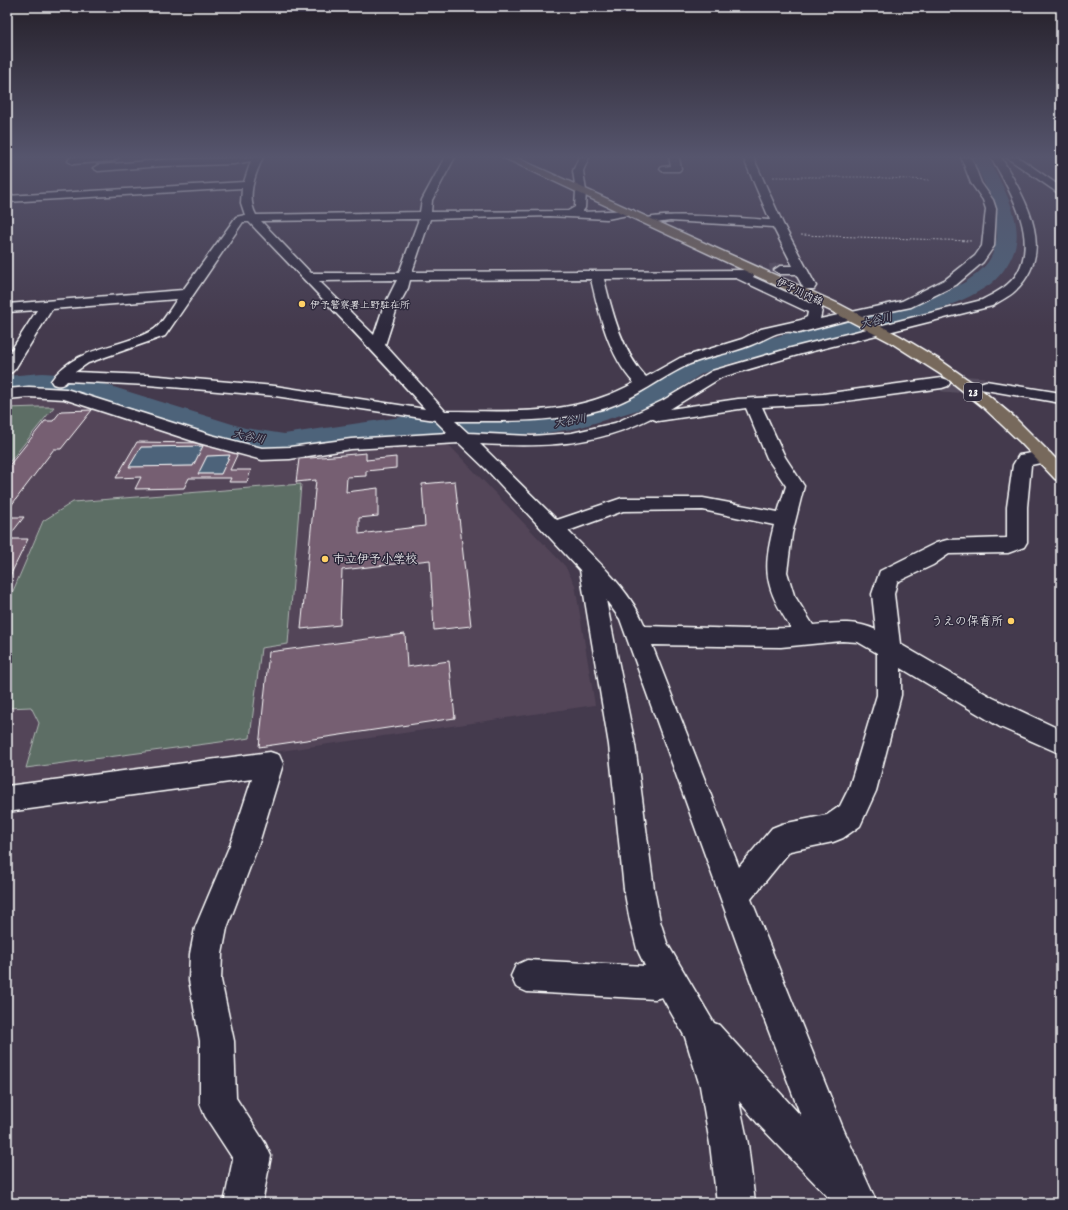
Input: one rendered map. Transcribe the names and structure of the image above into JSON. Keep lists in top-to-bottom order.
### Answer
{
  "streets": {
    "main road": ["伊予川内線", "23"]
  },
  "water": ["大谷川"],
  "places": ["伊予警察署上野駐在所", "市立伊予小学校", "うえの保育所"]
}
